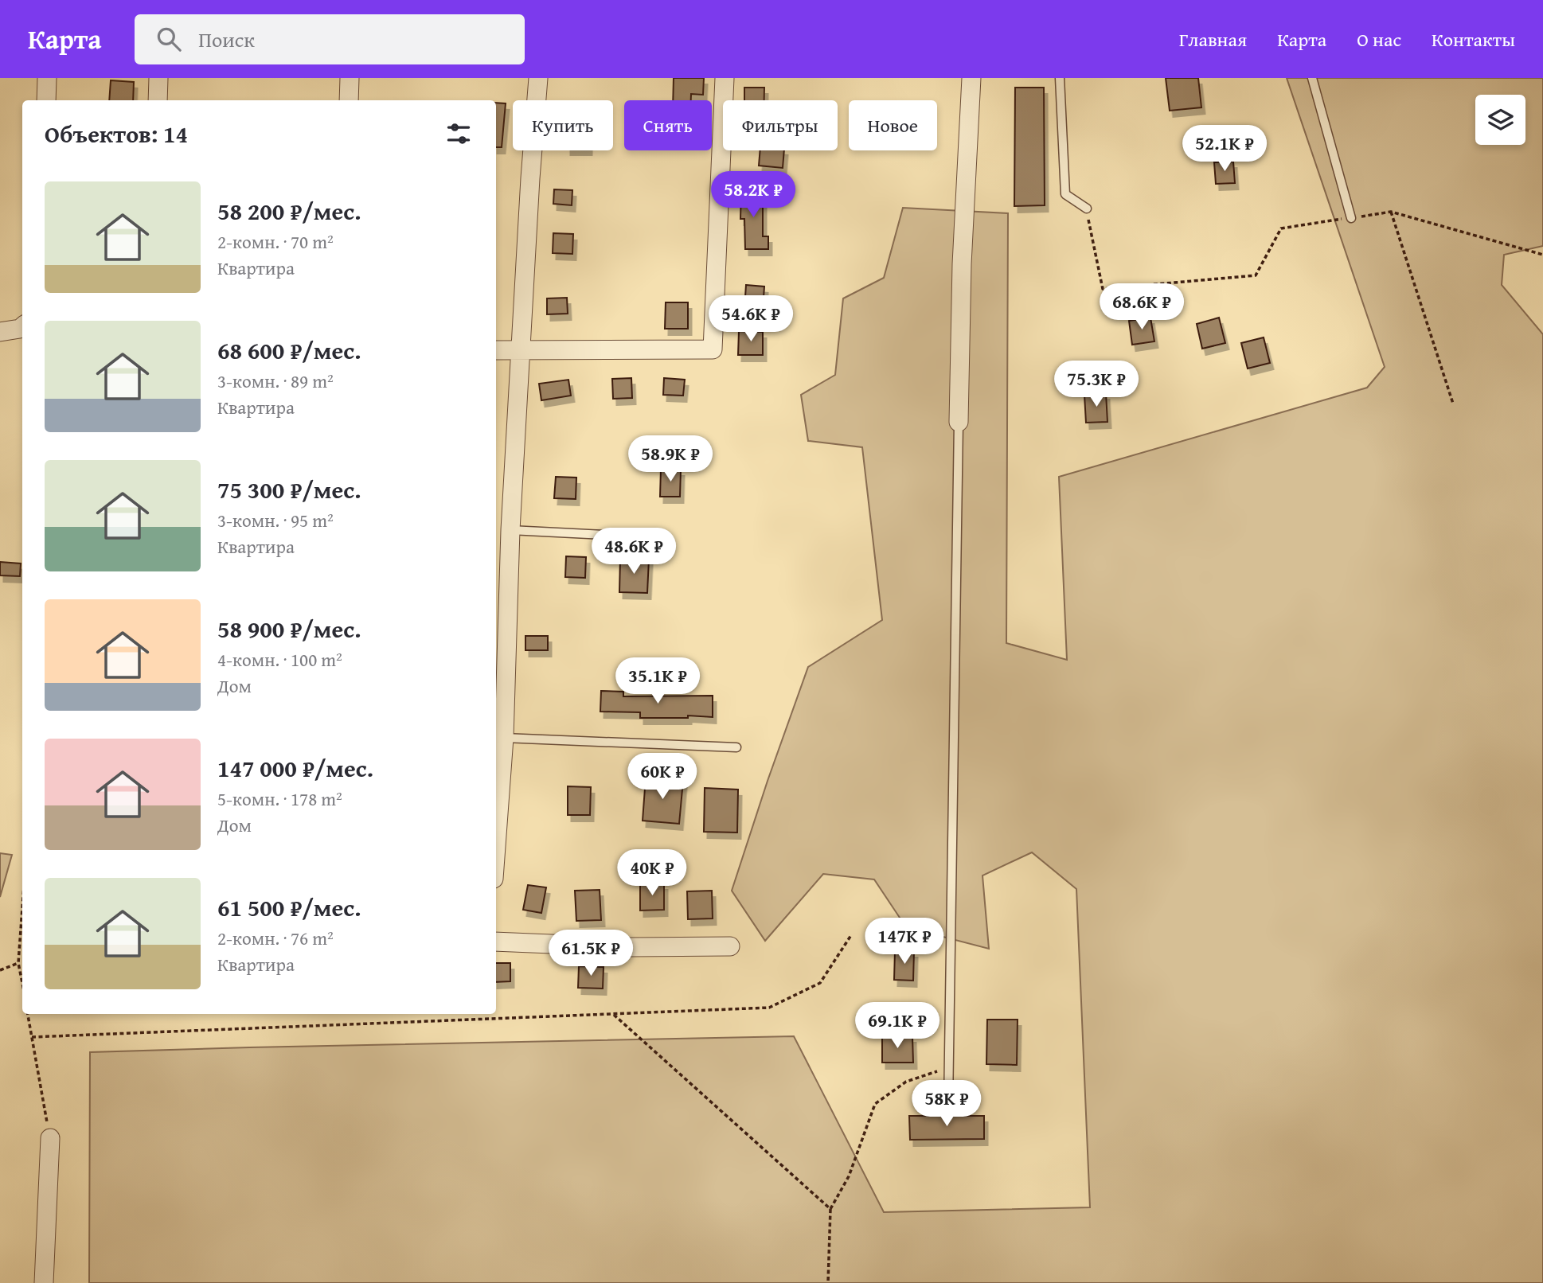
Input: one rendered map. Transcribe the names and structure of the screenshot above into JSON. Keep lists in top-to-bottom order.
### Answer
{
  "page": {
    "header": "Карта",
    "search": "Поиск",
    "nav": [
      "Главная",
      "Карта",
      "О нас",
      "Контакты"
    ],
    "chip": [
      "Купить",
      "Снять",
      "Фильтры",
      "Новое"
    ],
    "heading": "Объектов: 14",
    "price": [
      "52.1K ₽",
      "58.2K ₽",
      "68.6K ₽",
      "54.6K ₽",
      "75.3K ₽",
      "58.9K ₽",
      "48.6K ₽",
      "35.1K ₽",
      "60K ₽",
      "40K ₽",
      "147K ₽",
      "61.5K ₽",
      "69.1K ₽",
      "58K ₽"
    ],
    "list": [
      {
        "name": "58 200 ₽/мес.",
        "note": "2-комн. · 70 m² · Квартира"
      },
      {
        "name": "68 600 ₽/мес.",
        "note": "3-комн. · 89 m² · Квартира"
      },
      {
        "name": "75 300 ₽/мес.",
        "note": "3-комн. · 95 m² · Квартира"
      },
      {
        "name": "58 900 ₽/мес.",
        "note": "4-комн. · 100 m² · Дом"
      },
      {
        "name": "147 000 ₽/мес.",
        "note": "5-комн. · 178 m² · Дом"
      },
      {
        "name": "61 500 ₽/мес.",
        "note": "2-комн. · 76 m² · Квартира"
      }
    ]
  }
}
